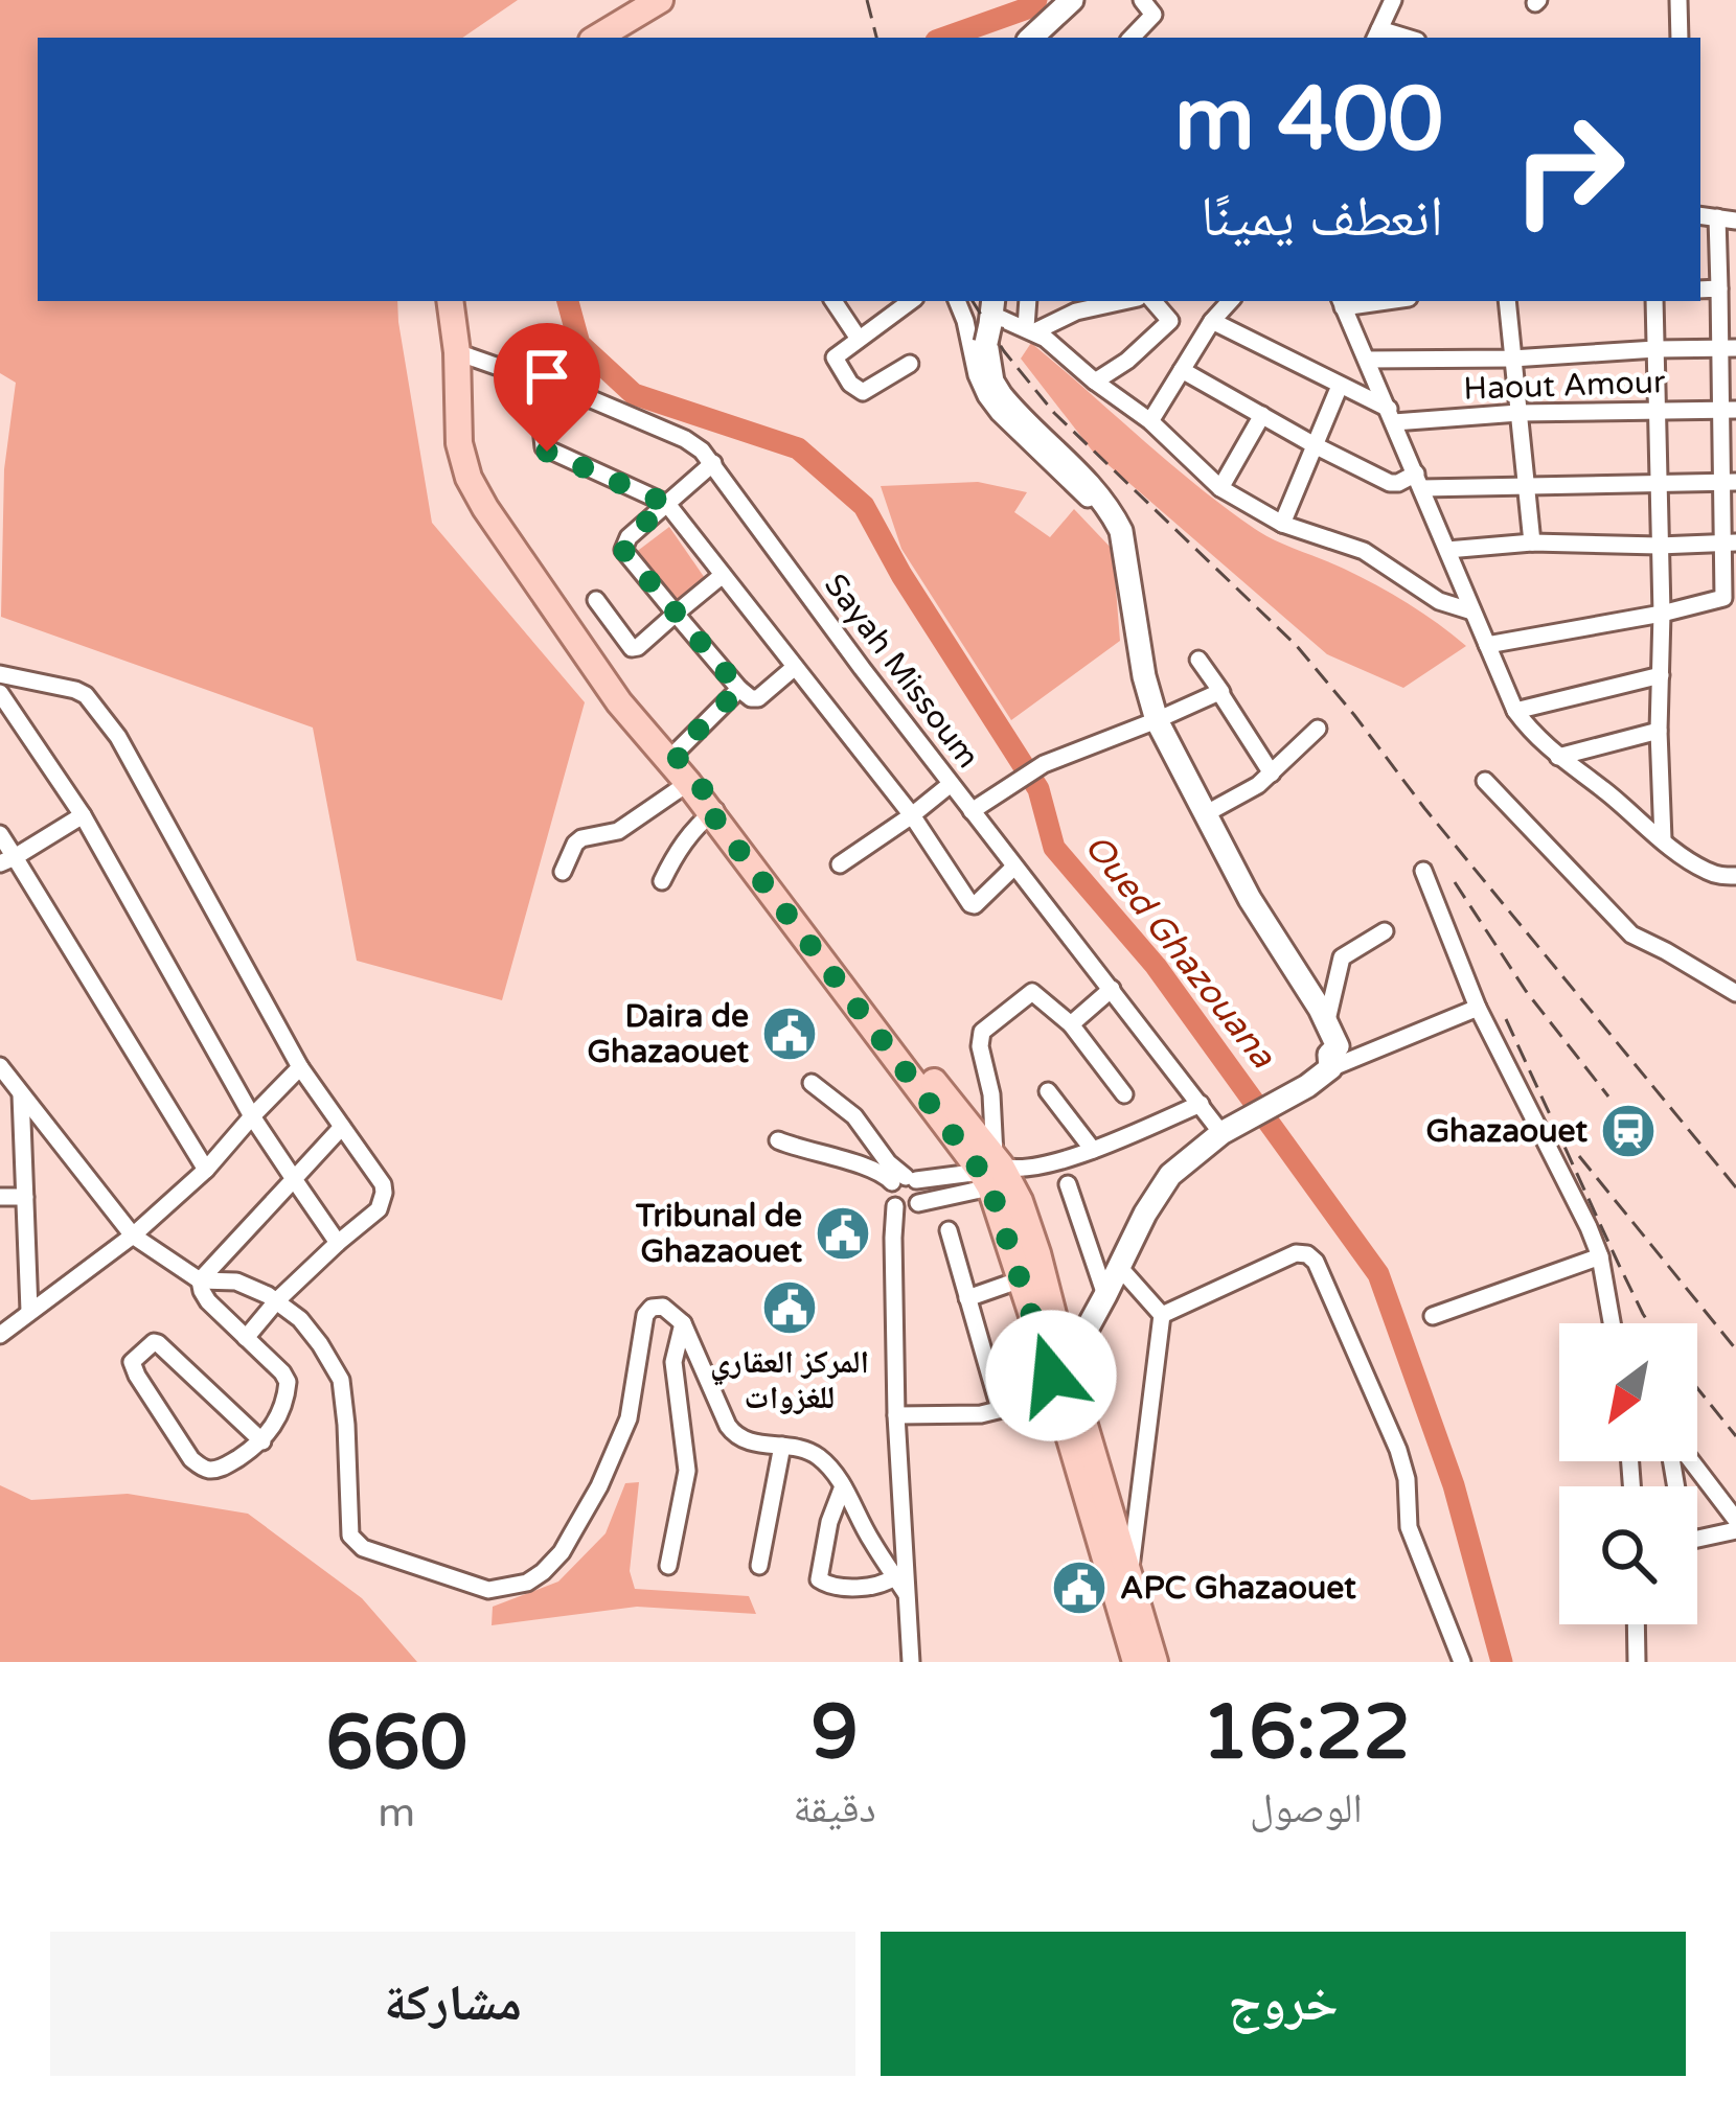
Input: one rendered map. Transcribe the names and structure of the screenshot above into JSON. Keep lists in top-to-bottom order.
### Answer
{
  "streets": {
    "street": ["Haout Amour", "Sayah Missoum"]
  },
  "water": ["Oued Ghazouana"],
  "places": {
    "public building": [
      "Daira de Ghazaouet",
      "Tribunal de Ghazaouet",
      "المركز العقاري للغزوات",
      "APC Ghazaouet"
    ],
    "station": ["Ghazaouet"]
  },
  "north": "bottom left",
  "page": {
    "turn": ["400 m", "انعطف يمينًا"],
    "eta": [
      "16:22",
      "الوصول",
      "9",
      "دقيقة",
      "660",
      "m"
    ],
    "buttons": ["خروج", "مشاركة"]
  }
}
